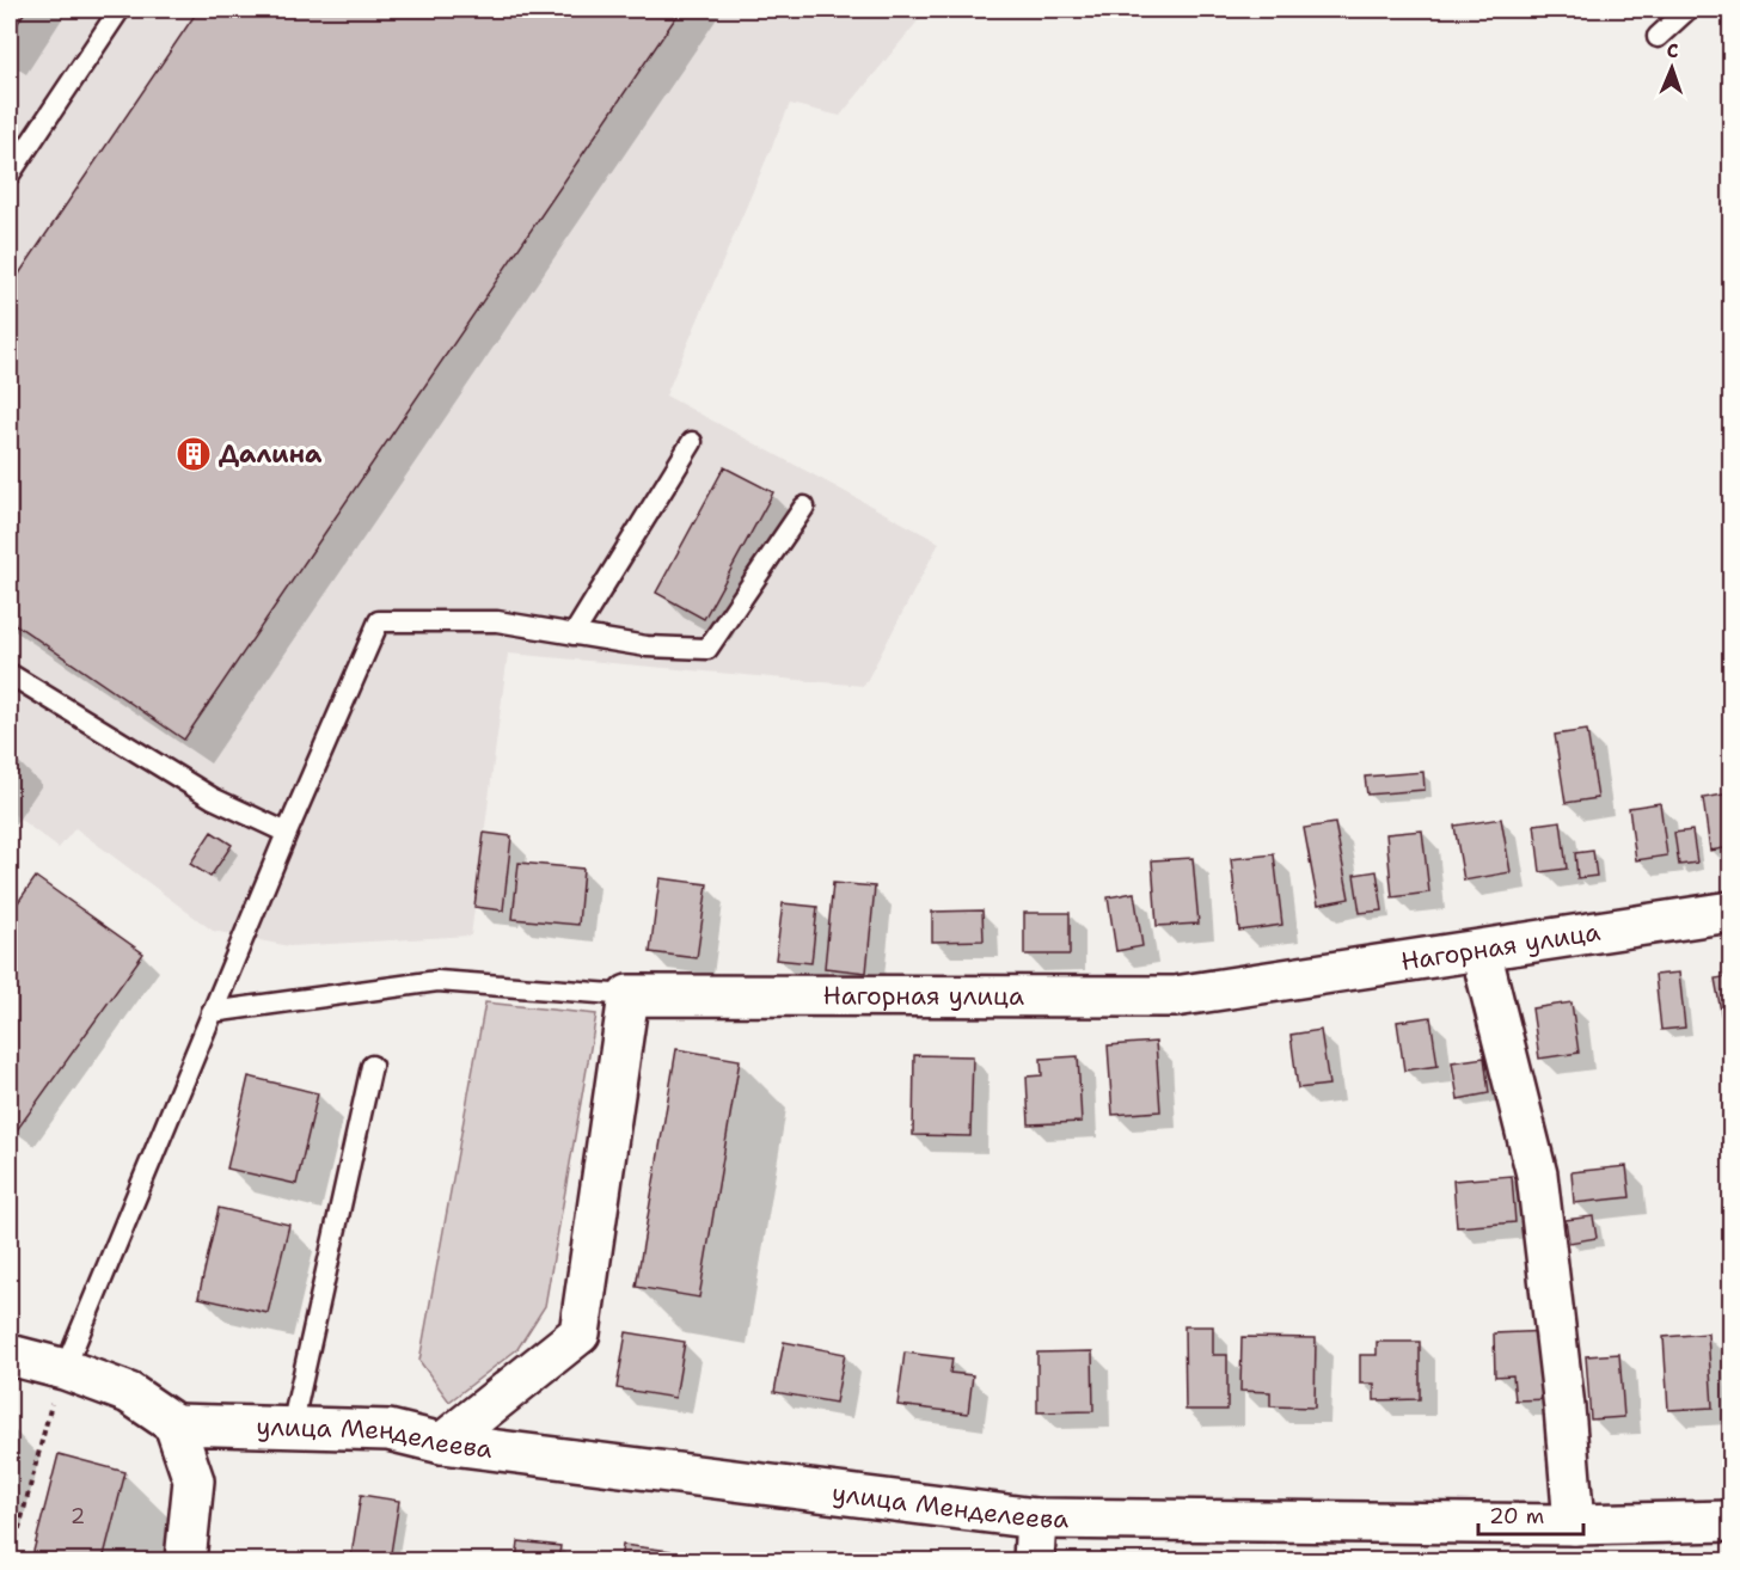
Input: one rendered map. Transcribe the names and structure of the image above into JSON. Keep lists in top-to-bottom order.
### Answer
{
  "streets": {
    "street": ["Нагорная улица", "улица Менделеева"]
  },
  "places": {
    "building": ["Далина"]
  },
  "house_numbers": ["2"],
  "scale_bar": "20 m",
  "north": "top"
}
